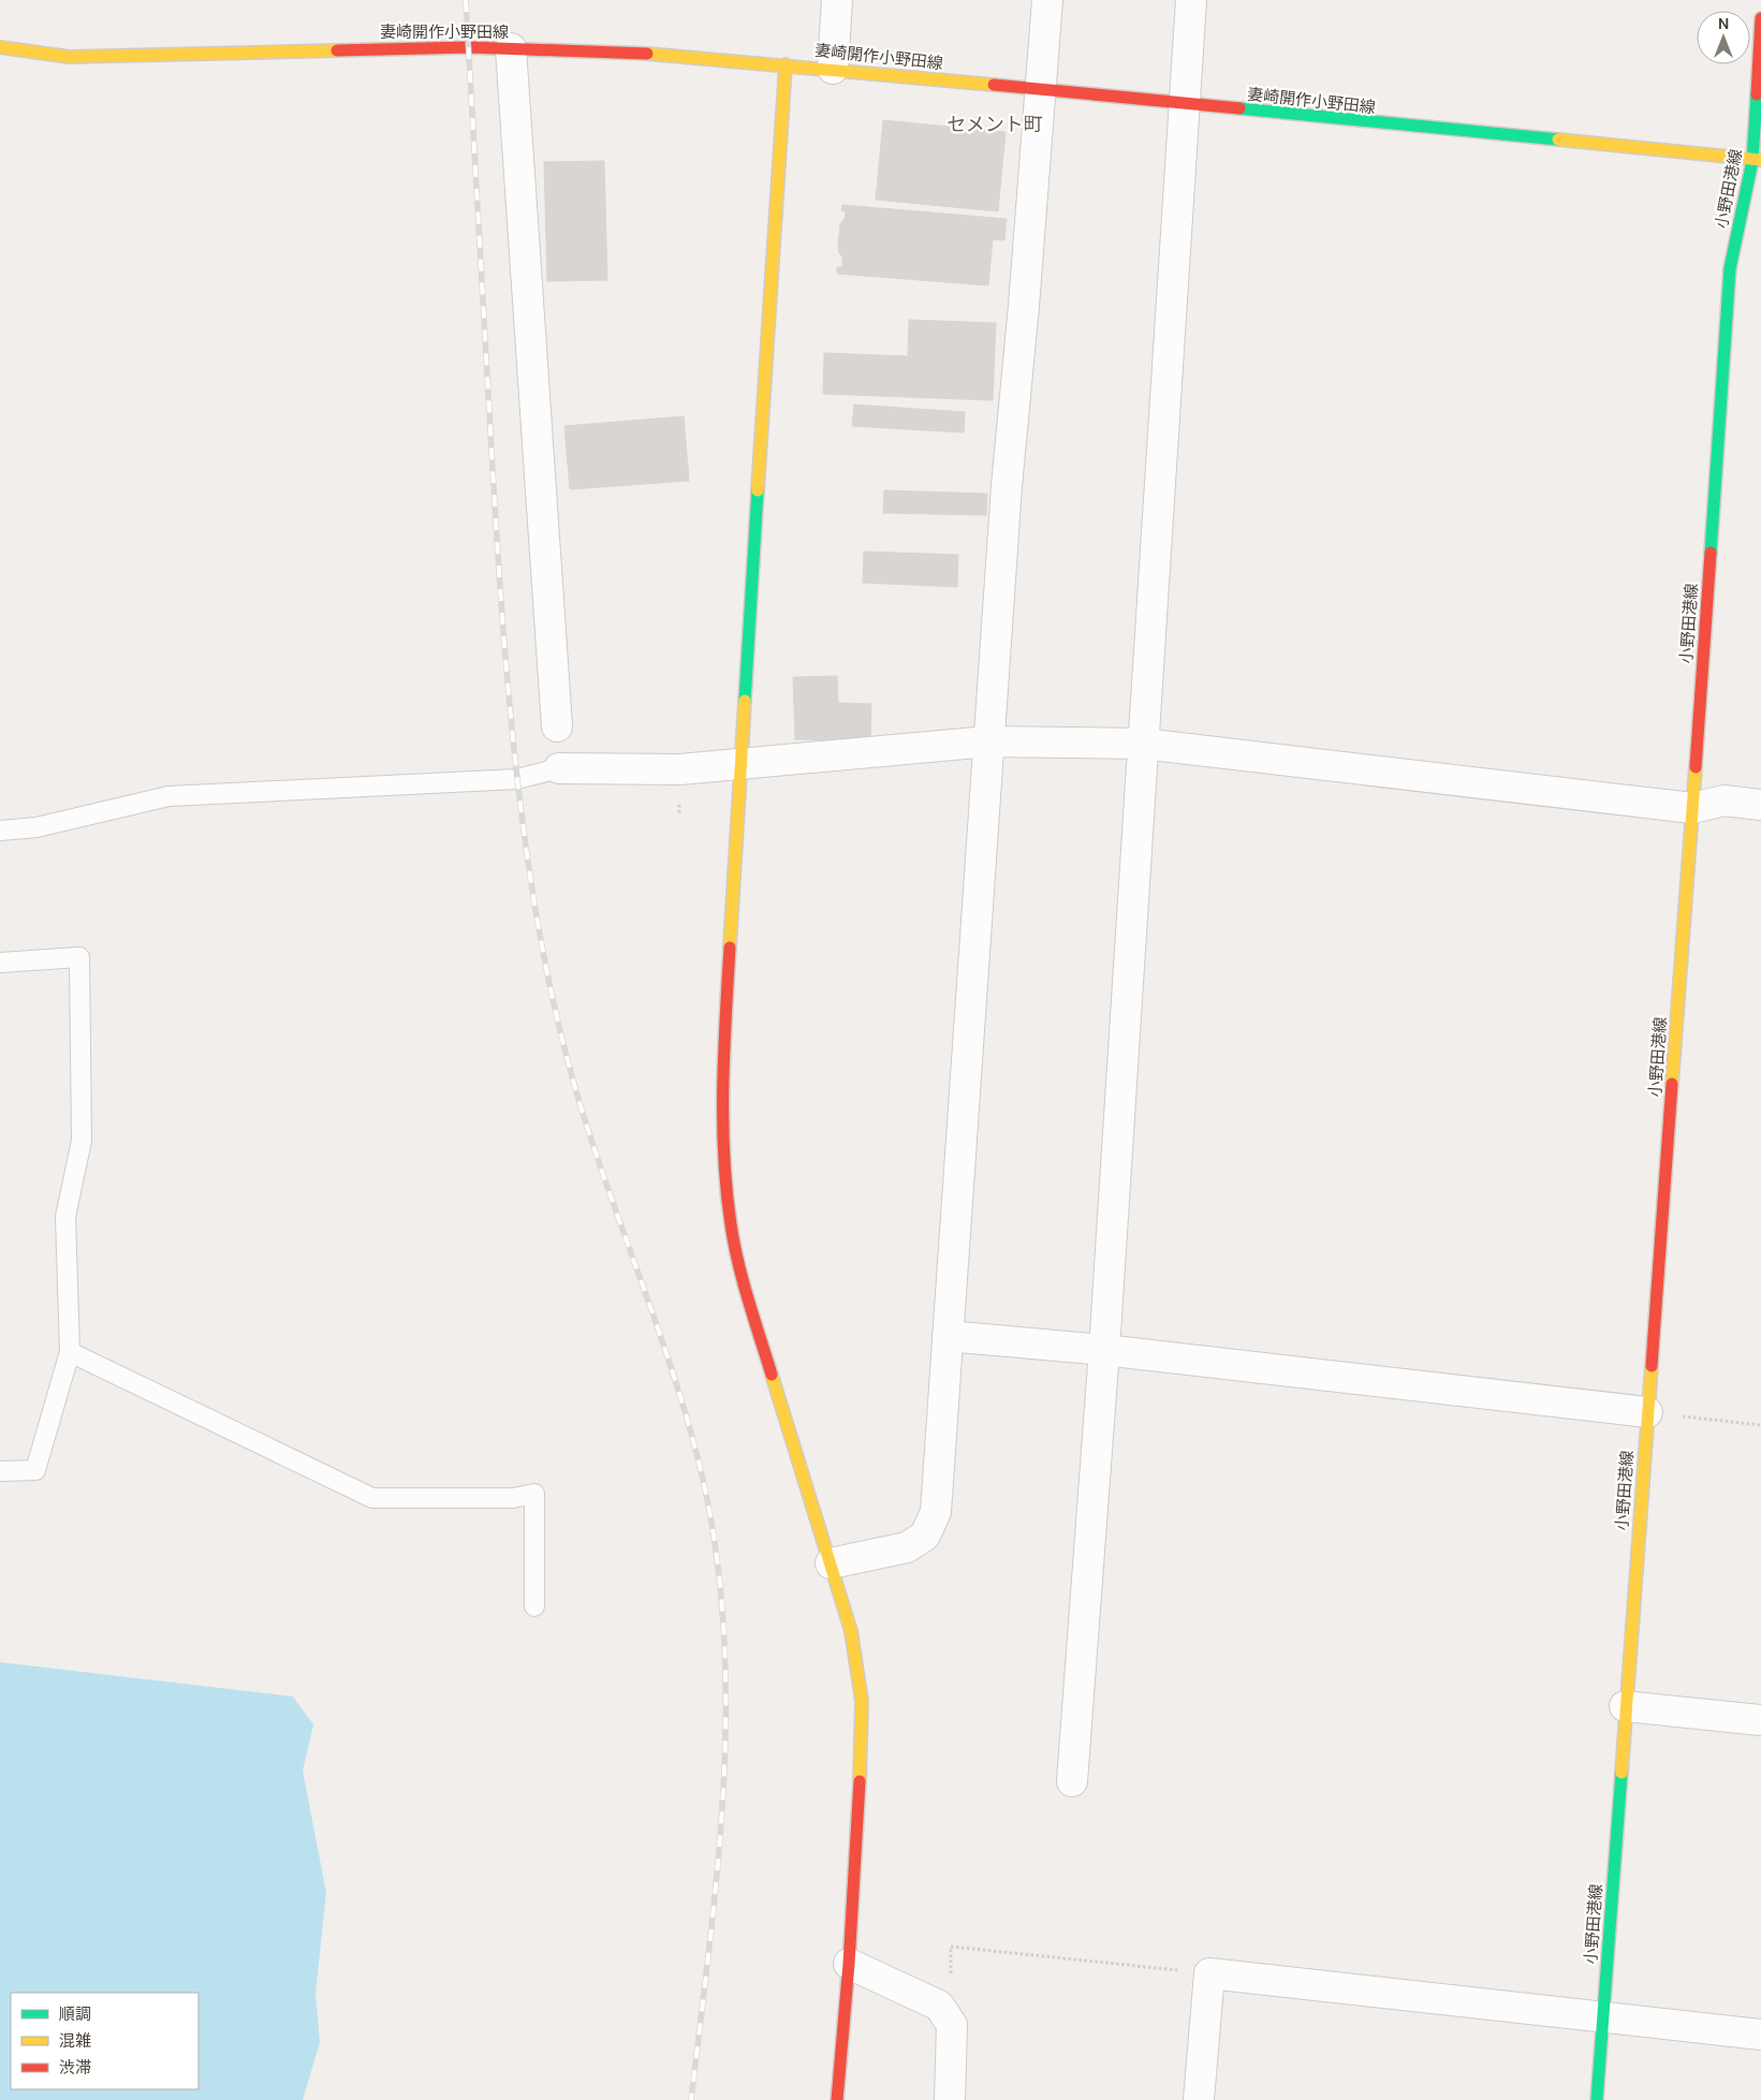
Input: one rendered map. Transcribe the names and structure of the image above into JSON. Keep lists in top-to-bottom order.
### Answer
{
  "streets": {
    "main road": ["妻崎開作小野田線", "小野田港線"]
  },
  "crossings": [
    ["妻崎開作小野田線", "小野田港線"]
  ],
  "districts": ["セメント町"],
  "legend": ["順調", "混雑", "渋滞"],
  "north": "top"
}
